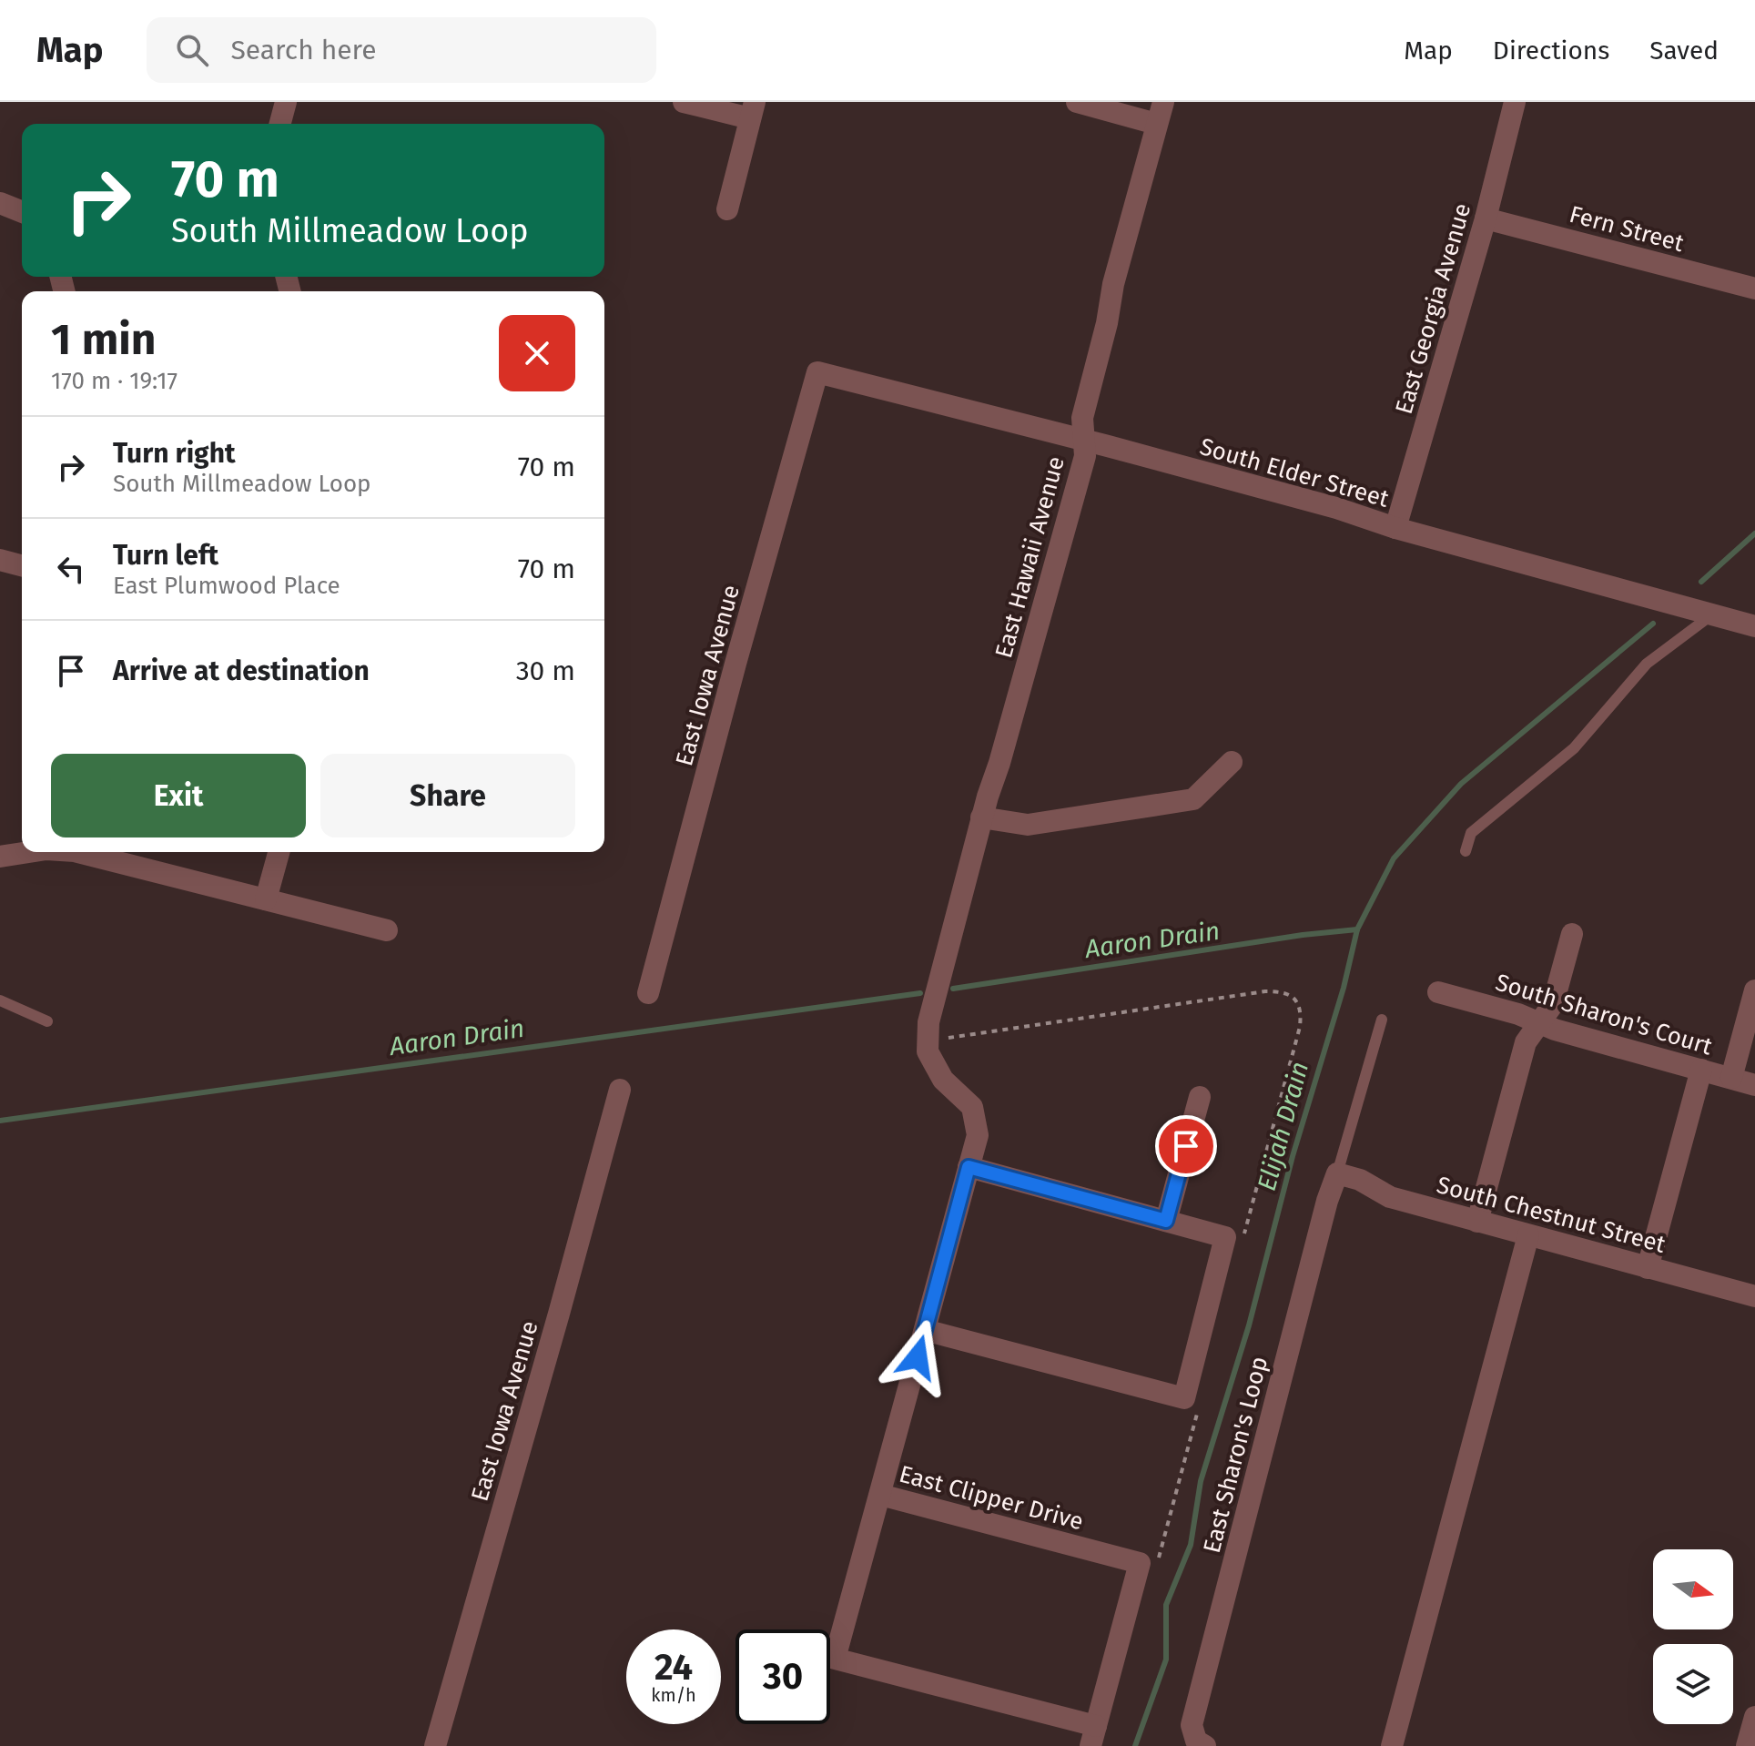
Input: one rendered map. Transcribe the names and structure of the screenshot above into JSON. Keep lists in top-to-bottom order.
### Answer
{
  "streets": {
    "street": [
      "Fern Street",
      "East Georgia Avenue",
      "South Elder Street",
      "East Hawaii Avenue",
      "East Iowa Avenue",
      "South Sharon's Court",
      "South Chestnut Street",
      "East Sharon's Loop",
      "East Clipper Drive"
    ]
  },
  "crossings": [
    ["Fern Street", "East Georgia Avenue"],
    ["East Georgia Avenue", "South Elder Street"],
    ["South Elder Street", "East Hawaii Avenue"],
    ["South Elder Street", "East Iowa Avenue"],
    ["East Hawaii Avenue", "East Clipper Drive"],
    ["South Chestnut Street", "East Sharon's Loop"]
  ],
  "water": ["Aaron Drain", "Elijah Drain"],
  "north": "right",
  "page": {
    "header": "Map",
    "search": "Search here",
    "nav": ["Map", "Directions", "Saved"],
    "turn": ["70 m", "South Millmeadow Loop"],
    "heading": ["1 min", "170 m · 19:17"],
    "list": [
      {
        "name": "Turn right",
        "note": "South Millmeadow Loop",
        "value": "70 m"
      },
      {
        "name": "Turn left",
        "note": "East Plumwood Place",
        "value": "70 m"
      },
      {
        "name": "Arrive at destination",
        "value": "30 m"
      }
    ],
    "buttons": ["Exit", "Share"],
    "speed": "24 km/h",
    "limit": "30"
  }
}
